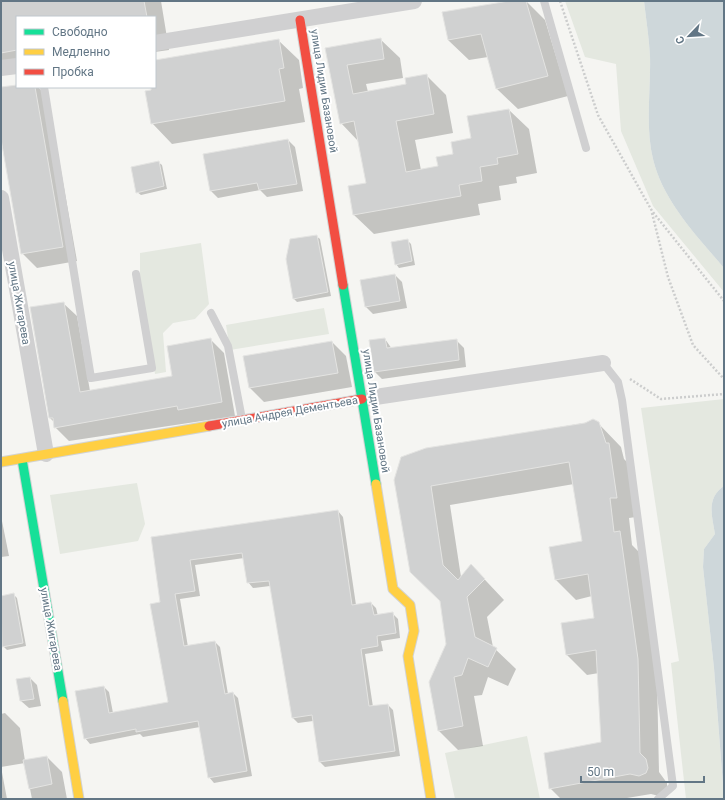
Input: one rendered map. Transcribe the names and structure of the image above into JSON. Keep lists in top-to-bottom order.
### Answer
{
  "streets": {
    "street": ["улица Лидии Базановой", "улица Жигарева", "улица Андрея Дементьева"]
  },
  "crossings": [
    ["улица Лидии Базановой", "улица Андрея Дементьева"],
    ["улица Жигарева", "улица Андрея Дементьева"]
  ],
  "legend": ["Свободно", "Медленно", "Пробка"],
  "scale_bar": "50 m",
  "north": "bottom left"
}
